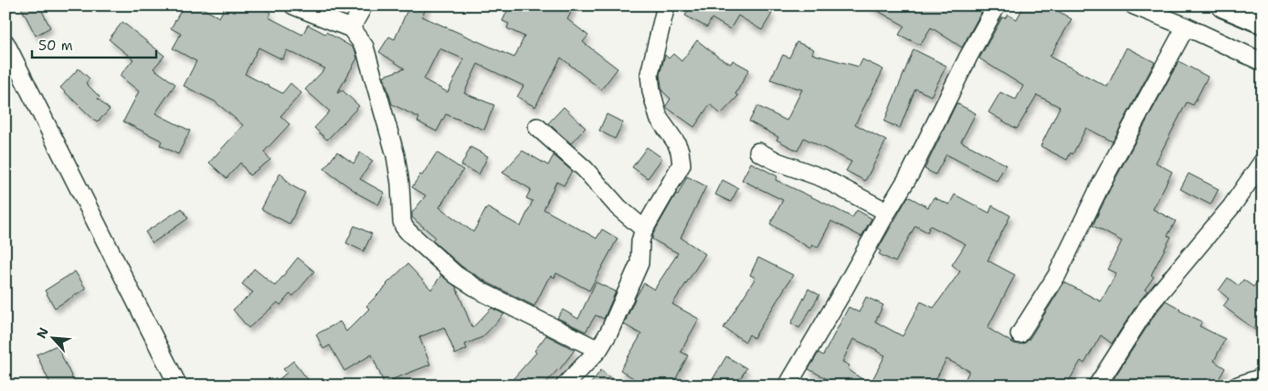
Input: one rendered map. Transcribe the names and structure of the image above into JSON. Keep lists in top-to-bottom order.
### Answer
{
  "scale_bar": "50 m",
  "north": "top left"
}
